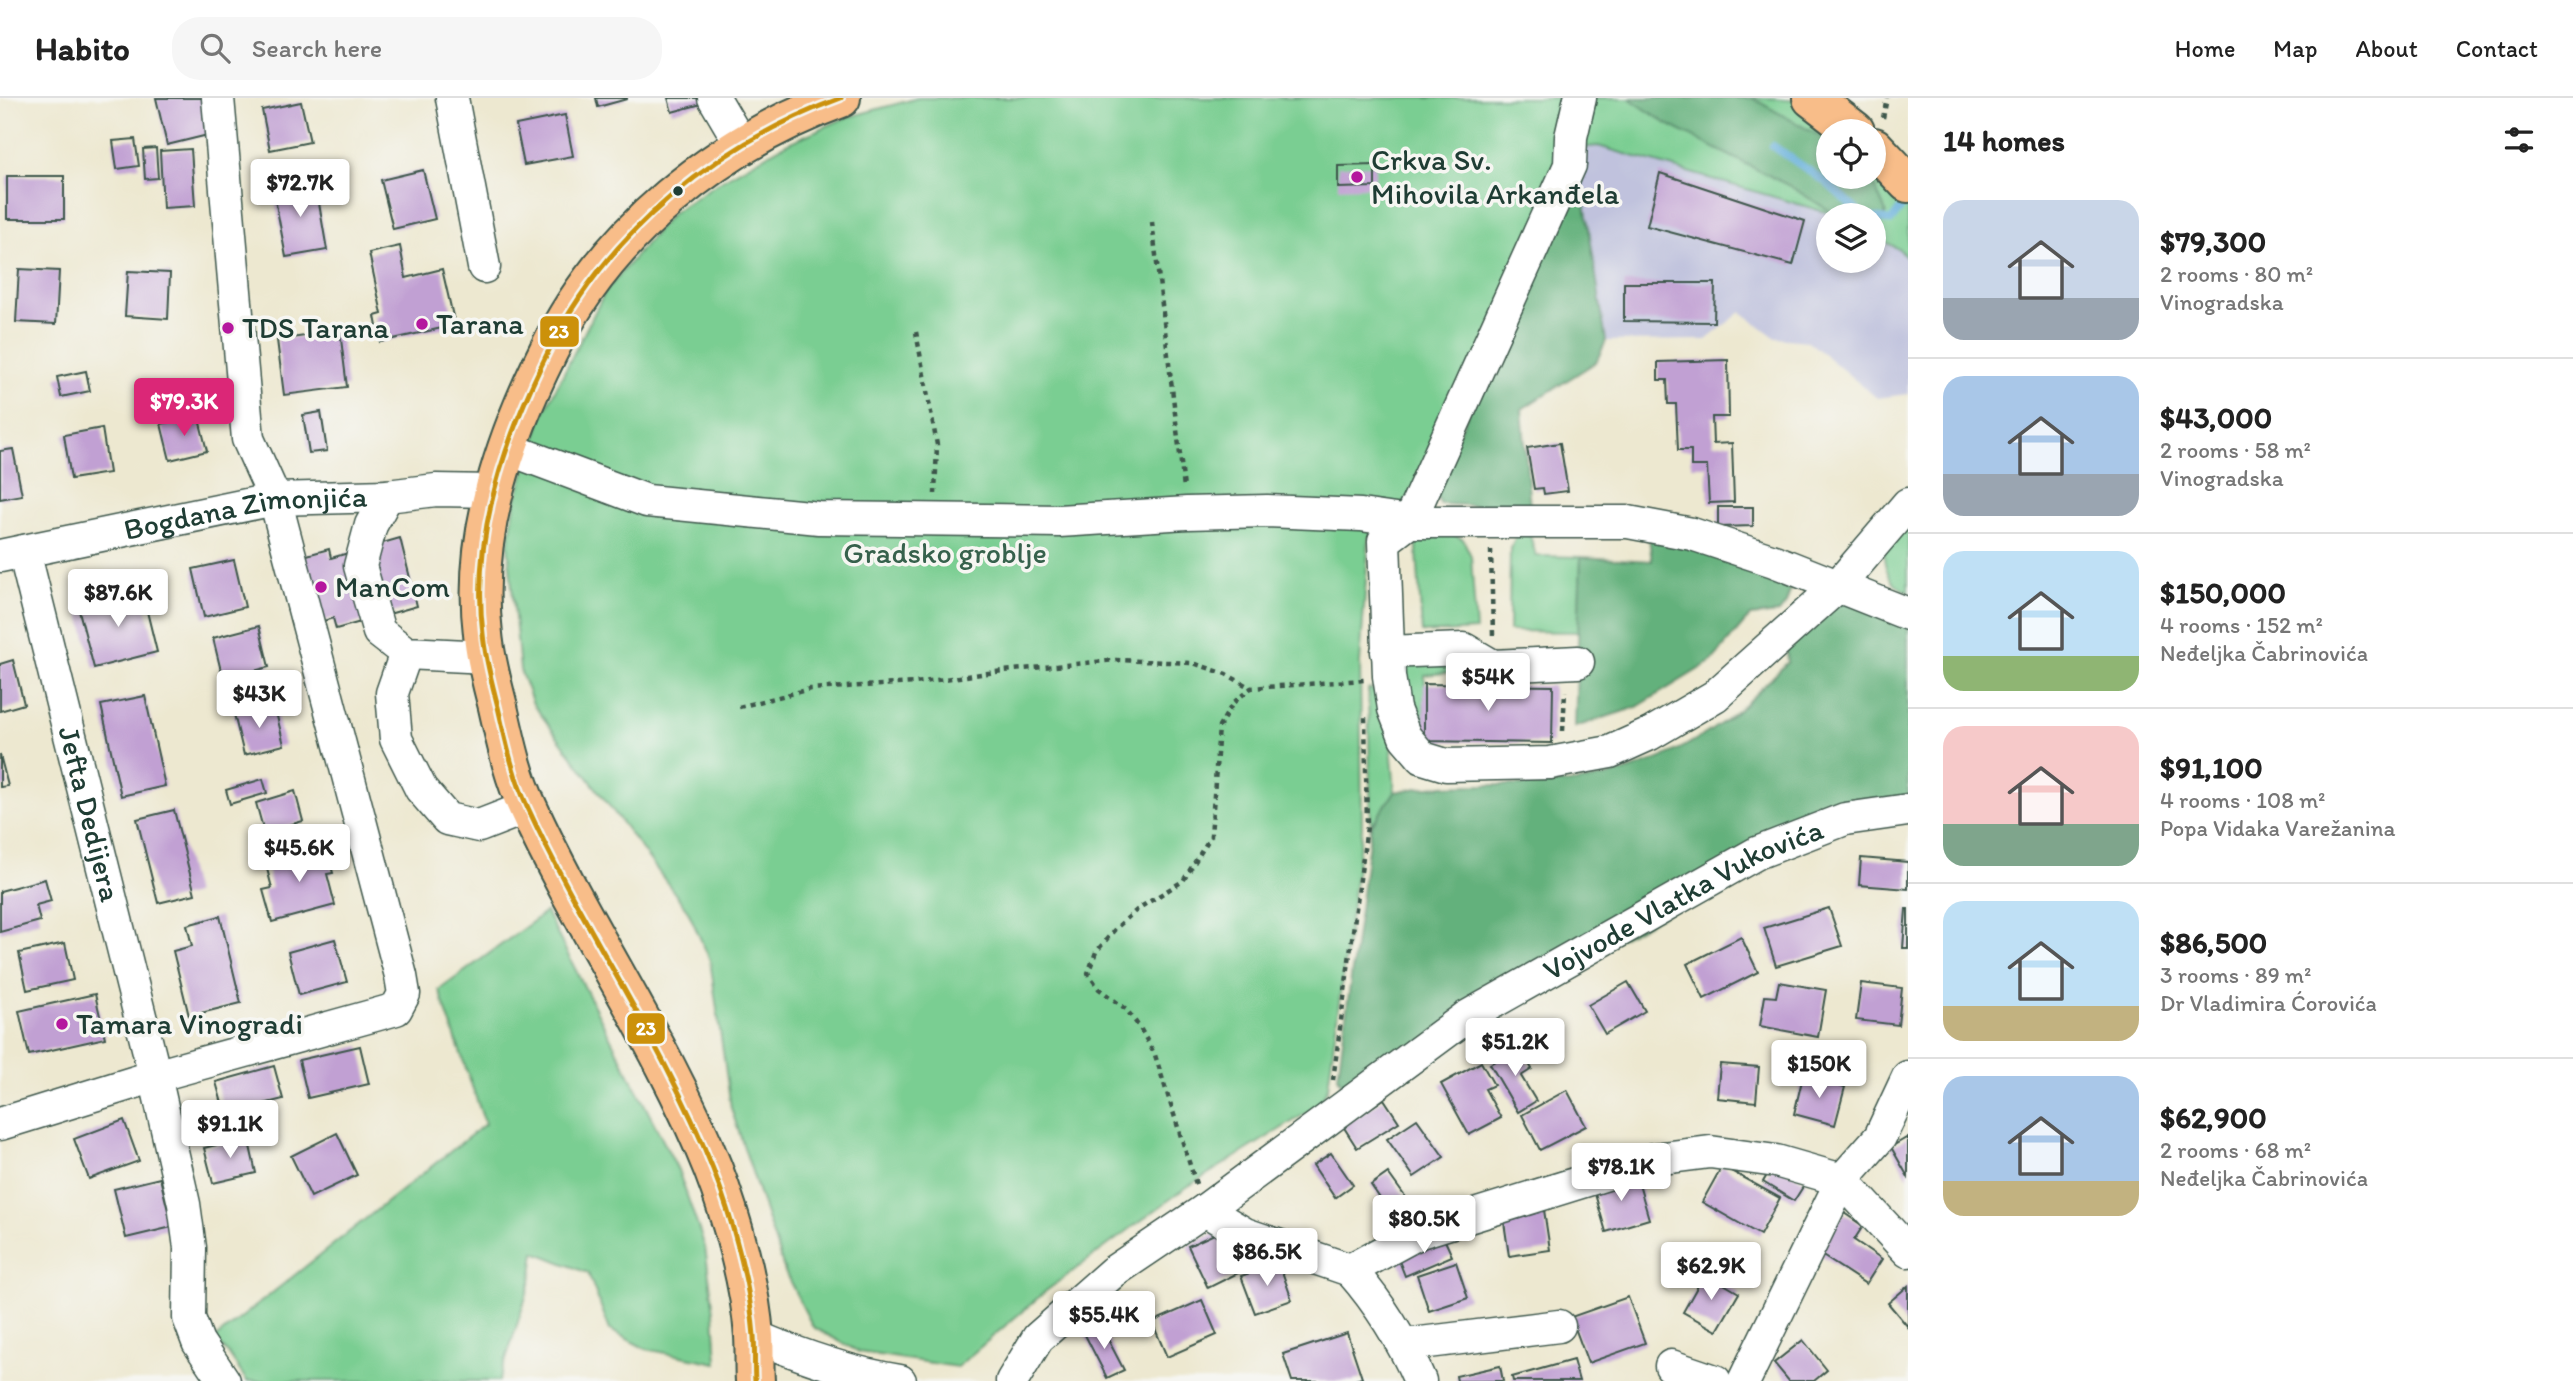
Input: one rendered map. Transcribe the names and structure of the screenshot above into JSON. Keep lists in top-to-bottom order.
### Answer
{
  "streets": {
    "street": ["Bogdana Zimonjića", "Jefta Dedijera", "Vojvode Vlatka Vukovića"]
  },
  "crossings": [
    ["Bogdana Zimonjića", "Jefta Dedijera"]
  ],
  "parks": ["Gradsko groblje"],
  "places": [
    "Crkva Sv. Mihovila Arkanđela",
    "Tarana",
    "TDS Tarana",
    "ManCom",
    "Tamara Vinogradi"
  ],
  "lines": ["transit line 23"],
  "page": {
    "header": "Habito",
    "search": "Search here",
    "nav": [
      "Home",
      "Map",
      "About",
      "Contact"
    ],
    "heading": "14 homes",
    "price": [
      "$72.7K",
      "$79.3K",
      "$87.6K",
      "$54K",
      "$43K",
      "$45.6K",
      "$51.2K",
      "$150K",
      "$91.1K",
      "$78.1K",
      "$80.5K",
      "$86.5K",
      "$62.9K",
      "$55.4K"
    ],
    "list": [
      {
        "name": "$79,300",
        "note": "2 rooms · 80 m² · Vinogradska"
      },
      {
        "name": "$43,000",
        "note": "2 rooms · 58 m² · Vinogradska"
      },
      {
        "name": "$150,000",
        "note": "4 rooms · 152 m² · Neđeljka Čabrinovića"
      },
      {
        "name": "$91,100",
        "note": "4 rooms · 108 m² · Popa Vidaka Varežanina"
      },
      {
        "name": "$86,500",
        "note": "3 rooms · 89 m² · Dr Vladimira Ćorovića"
      },
      {
        "name": "$62,900",
        "note": "2 rooms · 68 m² · Neđeljka Čabrinovića"
      }
    ]
  }
}
